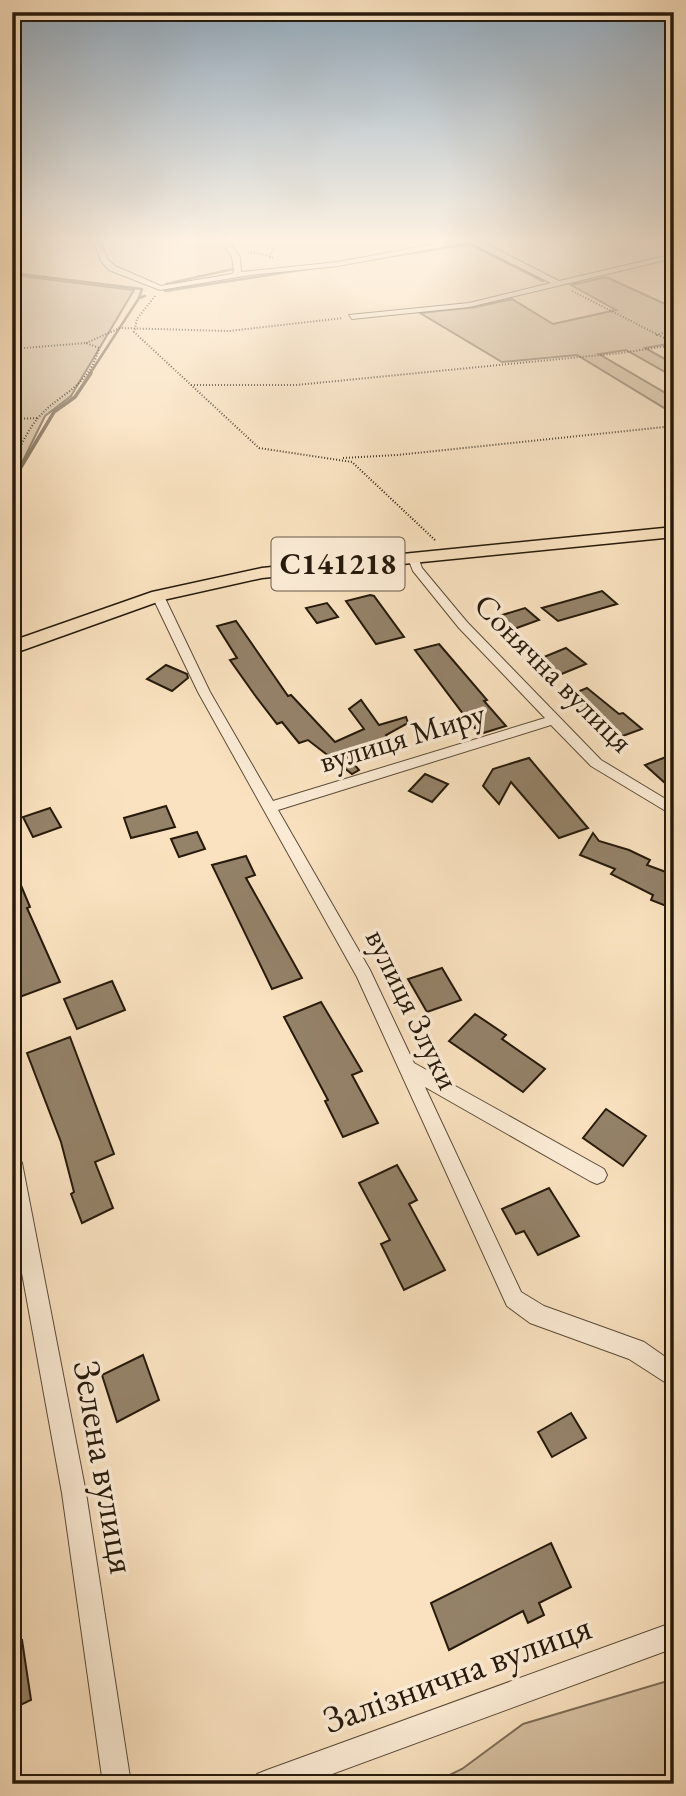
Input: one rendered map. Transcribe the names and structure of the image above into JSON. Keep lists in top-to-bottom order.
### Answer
{
  "streets": {
    "main road": ["С141218"],
    "street": [
      "Сонячна вулиця",
      "вулиця Миру",
      "вулиця Злуки",
      "Зелена вулиця",
      "Залізнична вулиця"
    ]
  },
  "crossings": [
    ["С141218", "Сонячна вулиця"],
    ["С141218", "вулиця Злуки"],
    ["Сонячна вулиця", "вулиця Миру"],
    ["вулиця Миру", "вулиця Злуки"]
  ]
}
